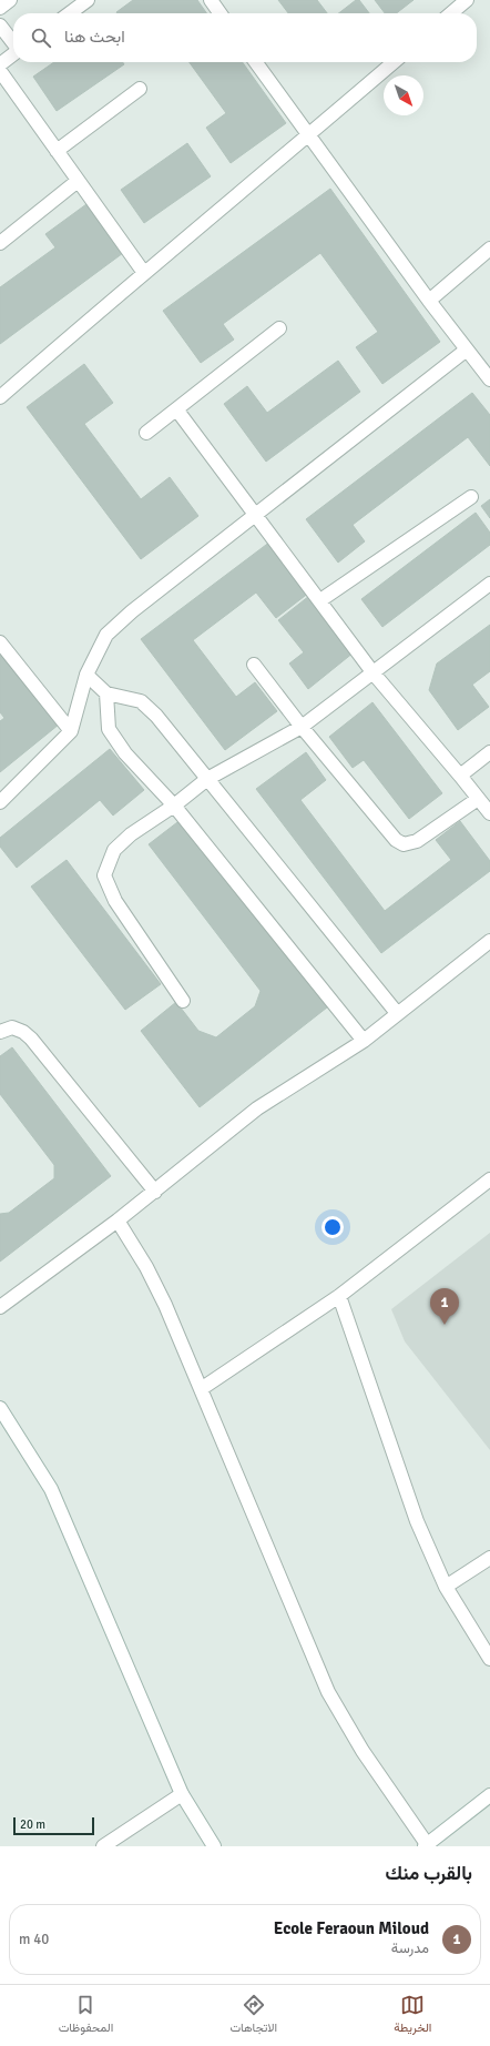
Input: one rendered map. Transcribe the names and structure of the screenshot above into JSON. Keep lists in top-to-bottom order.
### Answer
{
  "scale_bar": "20 m",
  "north": "bottom right",
  "page": {
    "search": "ابحث هنا",
    "pins": "1",
    "scale": "20 m",
    "heading": "بالقرب منك",
    "list": [
      {
        "mark": "1",
        "name": "Ecole Feraoun Miloud",
        "note": "مدرسة",
        "value": "40 m"
      }
    ],
    "nav": ["الخريطة", "الاتجاهات", "المحفوظات"]
  }
}
